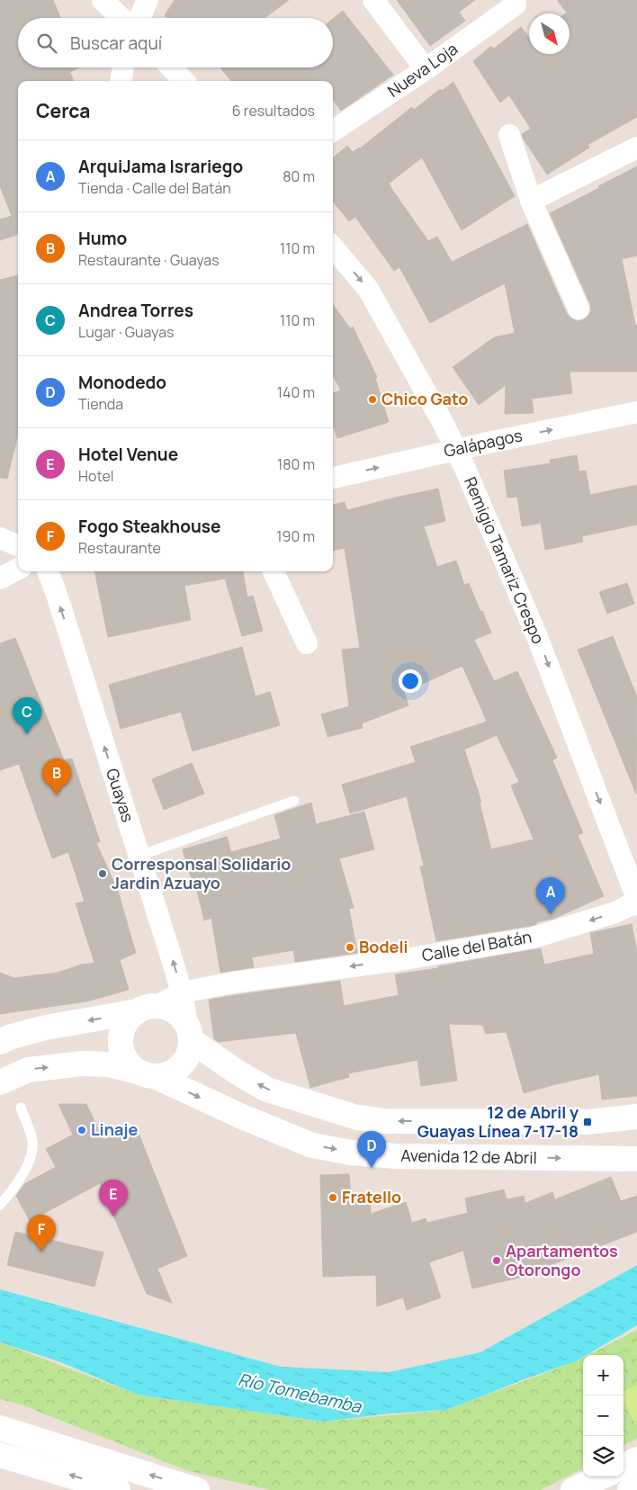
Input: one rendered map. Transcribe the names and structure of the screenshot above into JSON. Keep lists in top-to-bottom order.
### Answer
{
  "streets": {
    "main road": ["Avenida 12 de Abril"],
    "street": [
      "Nueva Loja",
      "Galápagos",
      "Remigio Tamariz Crespo",
      "Guayas",
      "Calle del Batán"
    ]
  },
  "crossings": [
    ["Galápagos", "Remigio Tamariz Crespo"],
    ["Guayas", "Calle del Batán"],
    ["Guayas", "Avenida 12 de Abril"],
    ["Calle del Batán", "Avenida 12 de Abril"]
  ],
  "one_way": [
    "Galápagos",
    "Remigio Tamariz Crespo",
    "Guayas",
    "Calle del Batán"
  ],
  "water": ["Río Tomebamba"],
  "places": {
    "other": [
      "Chico Gato",
      "Corresponsal Solidario Jardin Azuayo",
      "Bodeli",
      "Linaje",
      "Fratello",
      "Apartamentos Otorongo"
    ],
    "transit": ["12 de Abril y Guayas Línea 7-17-18"]
  },
  "north": "bottom right",
  "page": {
    "search": "Buscar aquí",
    "heading": ["Cerca", "6 resultados"],
    "list": [
      {
        "mark": "A",
        "name": "ArquiJama Israriego",
        "note": "Tienda · Calle del Batán",
        "value": "80 m"
      },
      {
        "mark": "B",
        "name": "Humo",
        "note": "Restaurante · Guayas",
        "value": "110 m"
      },
      {
        "mark": "C",
        "name": "Andrea Torres",
        "note": "Lugar · Guayas",
        "value": "110 m"
      },
      {
        "mark": "D",
        "name": "Monodedo",
        "note": "Tienda",
        "value": "140 m"
      },
      {
        "mark": "E",
        "name": "Hotel Venue",
        "note": "Hotel",
        "value": "180 m"
      },
      {
        "mark": "F",
        "name": "Fogo Steakhouse",
        "note": "Restaurante",
        "value": "190 m"
      }
    ],
    "pins": [
      "C",
      "B",
      "A",
      "D",
      "E",
      "F"
    ],
    "map_buttons": ["+", "−"]
  }
}
